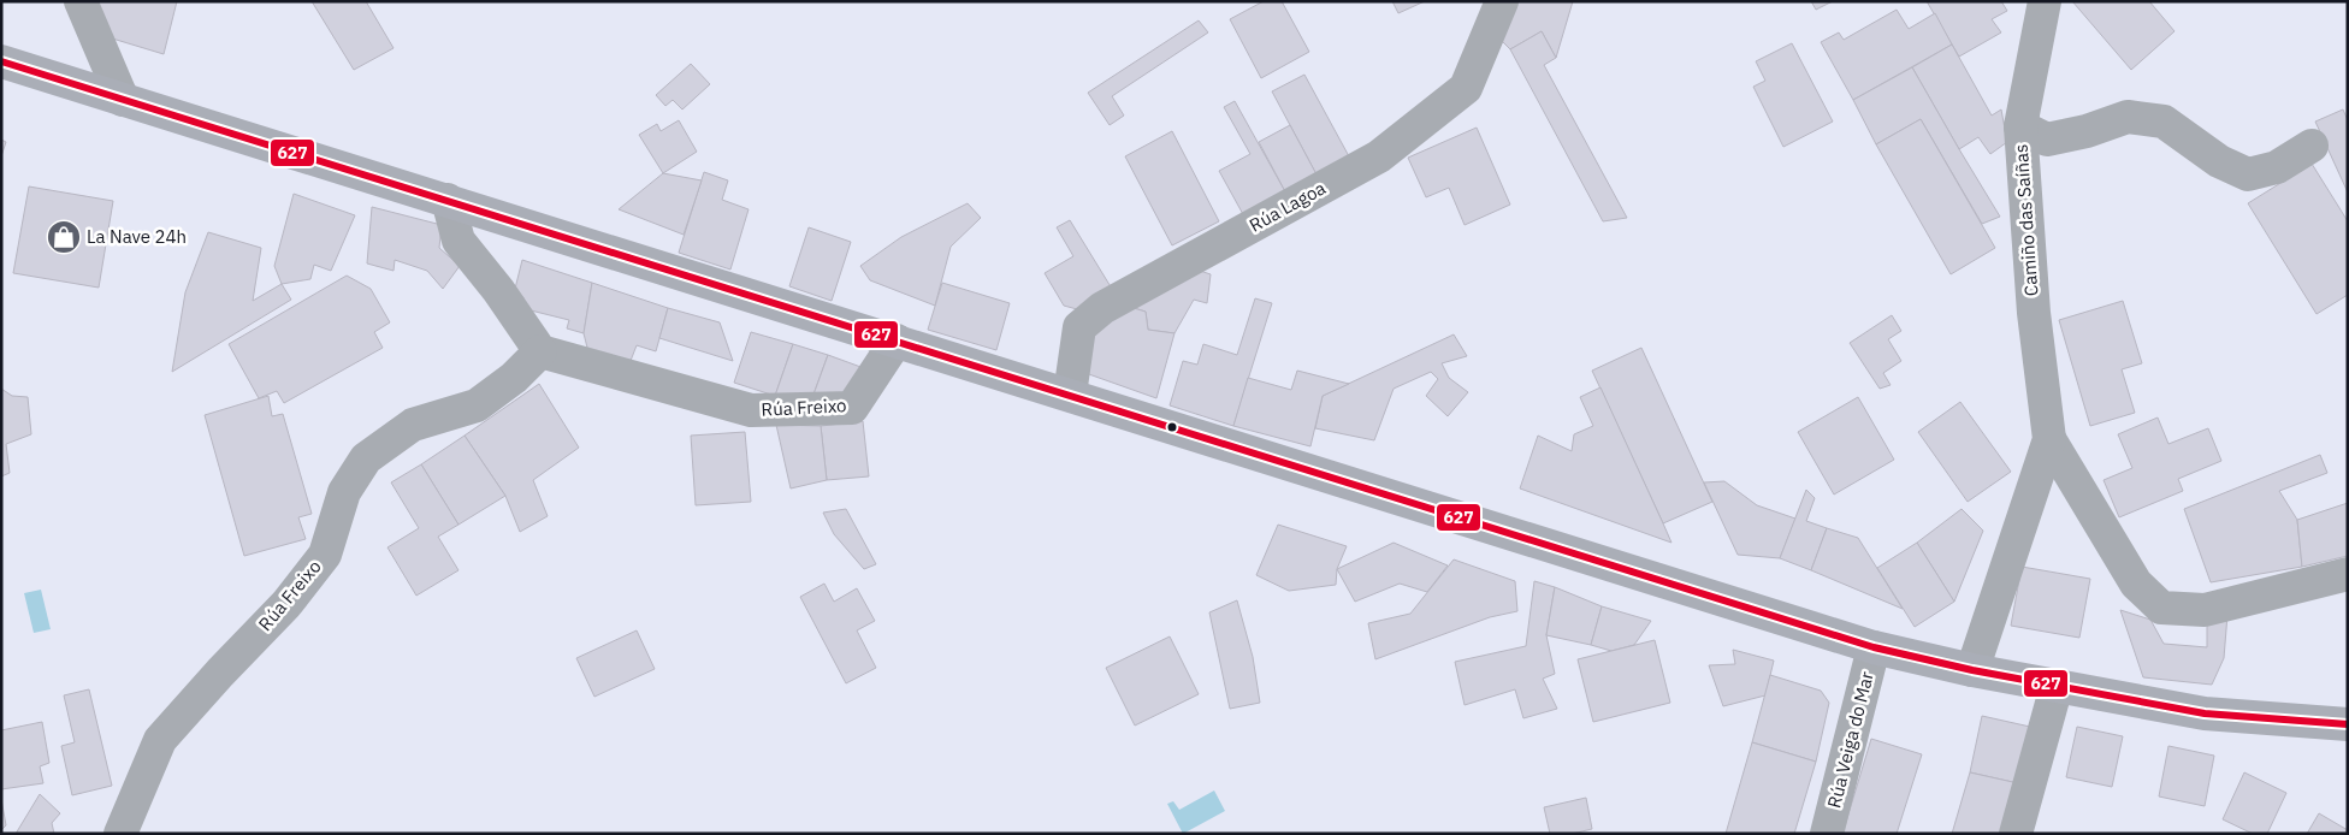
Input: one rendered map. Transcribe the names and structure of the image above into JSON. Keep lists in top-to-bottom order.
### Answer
{
  "streets": {
    "street": [
      "Rúa Lagoa",
      "Camiño das Saíñas",
      "Rúa Freixo",
      "Rúa Veiga do Mar"
    ]
  },
  "places": {
    "shop": ["La Nave 24h"]
  },
  "lines": ["transit line 627"]
}
